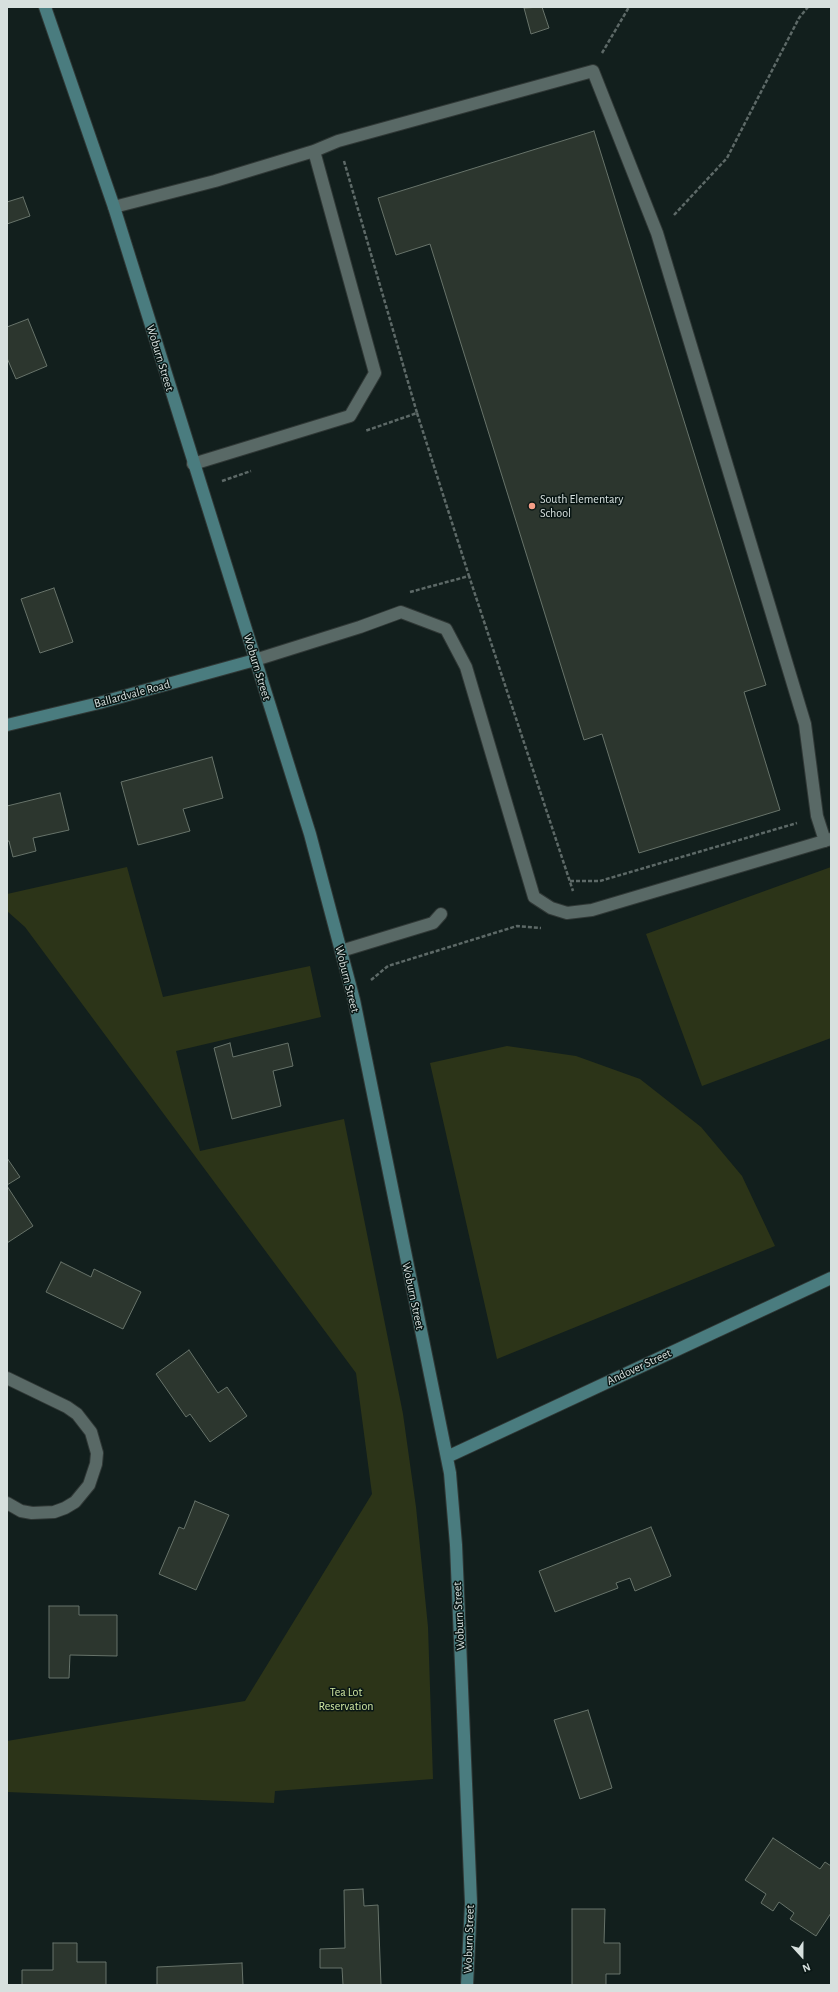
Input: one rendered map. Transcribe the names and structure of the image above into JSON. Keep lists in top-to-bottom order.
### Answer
{
  "streets": {
    "street": ["Woburn Street", "Ballardvale Road", "Andover Street"]
  },
  "crossings": [
    ["Woburn Street", "Ballardvale Road"],
    ["Woburn Street", "Andover Street"]
  ],
  "parks": ["Tea Lot Reservation"],
  "places": ["South Elementary School"],
  "north": "bottom"
}
